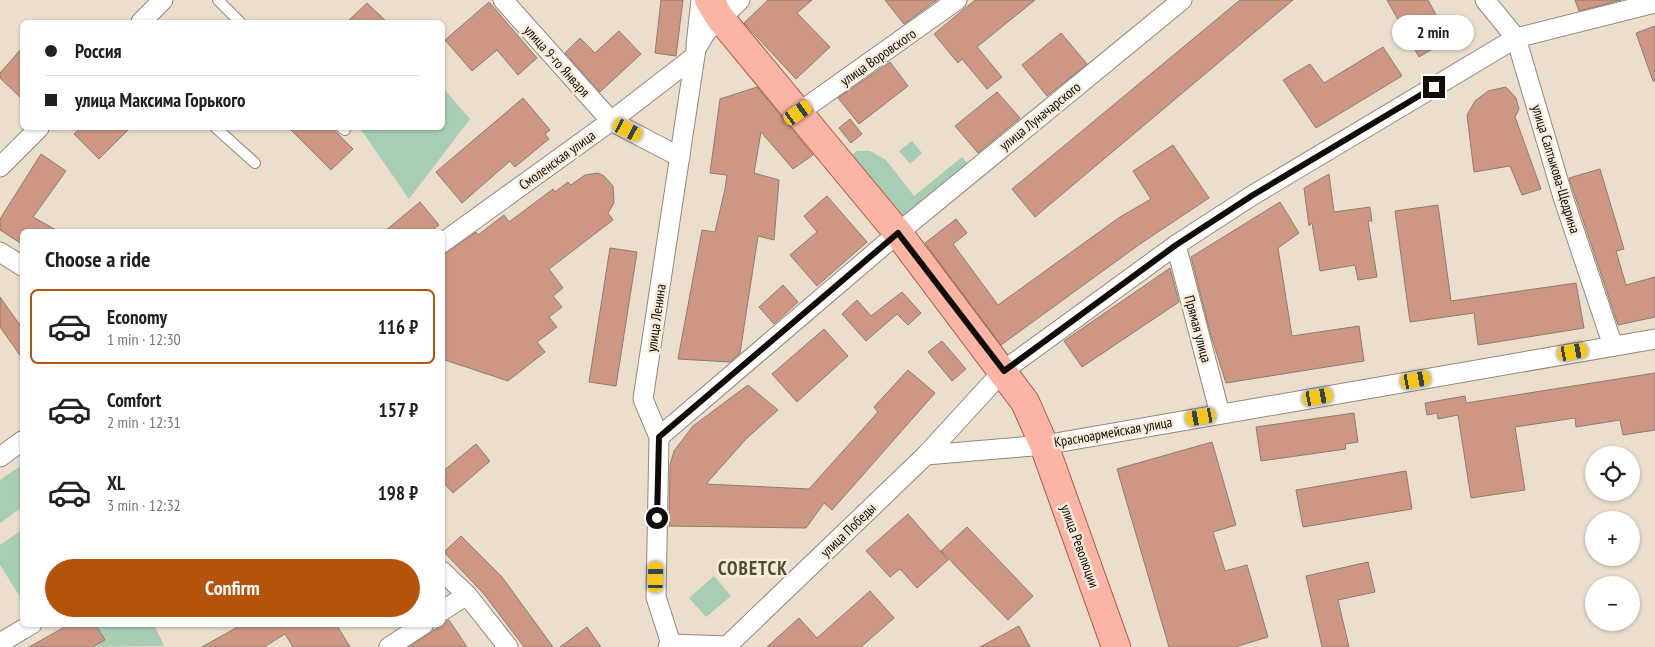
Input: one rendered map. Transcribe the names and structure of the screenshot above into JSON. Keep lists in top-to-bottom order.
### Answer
{
  "streets": {
    "main road": ["улица Революции"],
    "street": [
      "улица Воровского",
      "улица 9-го Января",
      "улица Луначарского",
      "Смоленская улица",
      "улица Салтыкова-Щедрина",
      "улица Ленина",
      "Прямая улица",
      "Красноармейская улица",
      "улица Победы"
    ]
  },
  "crossings": [
    ["улица Воровского", "улица Революции"],
    ["улица 9-го Января", "Смоленская улица"],
    ["улица Луначарского", "улица Ленина"],
    ["улица Луначарского", "улица Революции"],
    ["Смоленская улица", "улица Ленина"],
    ["улица Салтыкова-Щедрина", "Красноармейская улица"],
    ["улица Салтыкова-Щедрина", "улица Победы"],
    ["улица Ленина", "улица Победы"],
    ["улица Ленина", "улица Революции"],
    ["Прямая улица", "Красноармейская улица"],
    ["Прямая улица", "улица Победы"],
    ["Красноармейская улица", "улица Революции"],
    ["улица Победы", "улица Революции"]
  ],
  "districts": ["СОВЕТСК"],
  "page": {
    "bubble": "2 min",
    "banner": ["Россия", "улица Максима Горького"],
    "heading": "Choose a ride",
    "list": [
      {
        "name": "Economy",
        "note": "1 min · 12:30",
        "value": "116 ₽"
      },
      {
        "name": "Comfort",
        "note": "2 min · 12:31",
        "value": "157 ₽"
      },
      {
        "name": "XL",
        "note": "3 min · 12:32",
        "value": "198 ₽"
      }
    ],
    "map_buttons": ["+", "−"],
    "buttons": "Confirm"
  }
}
